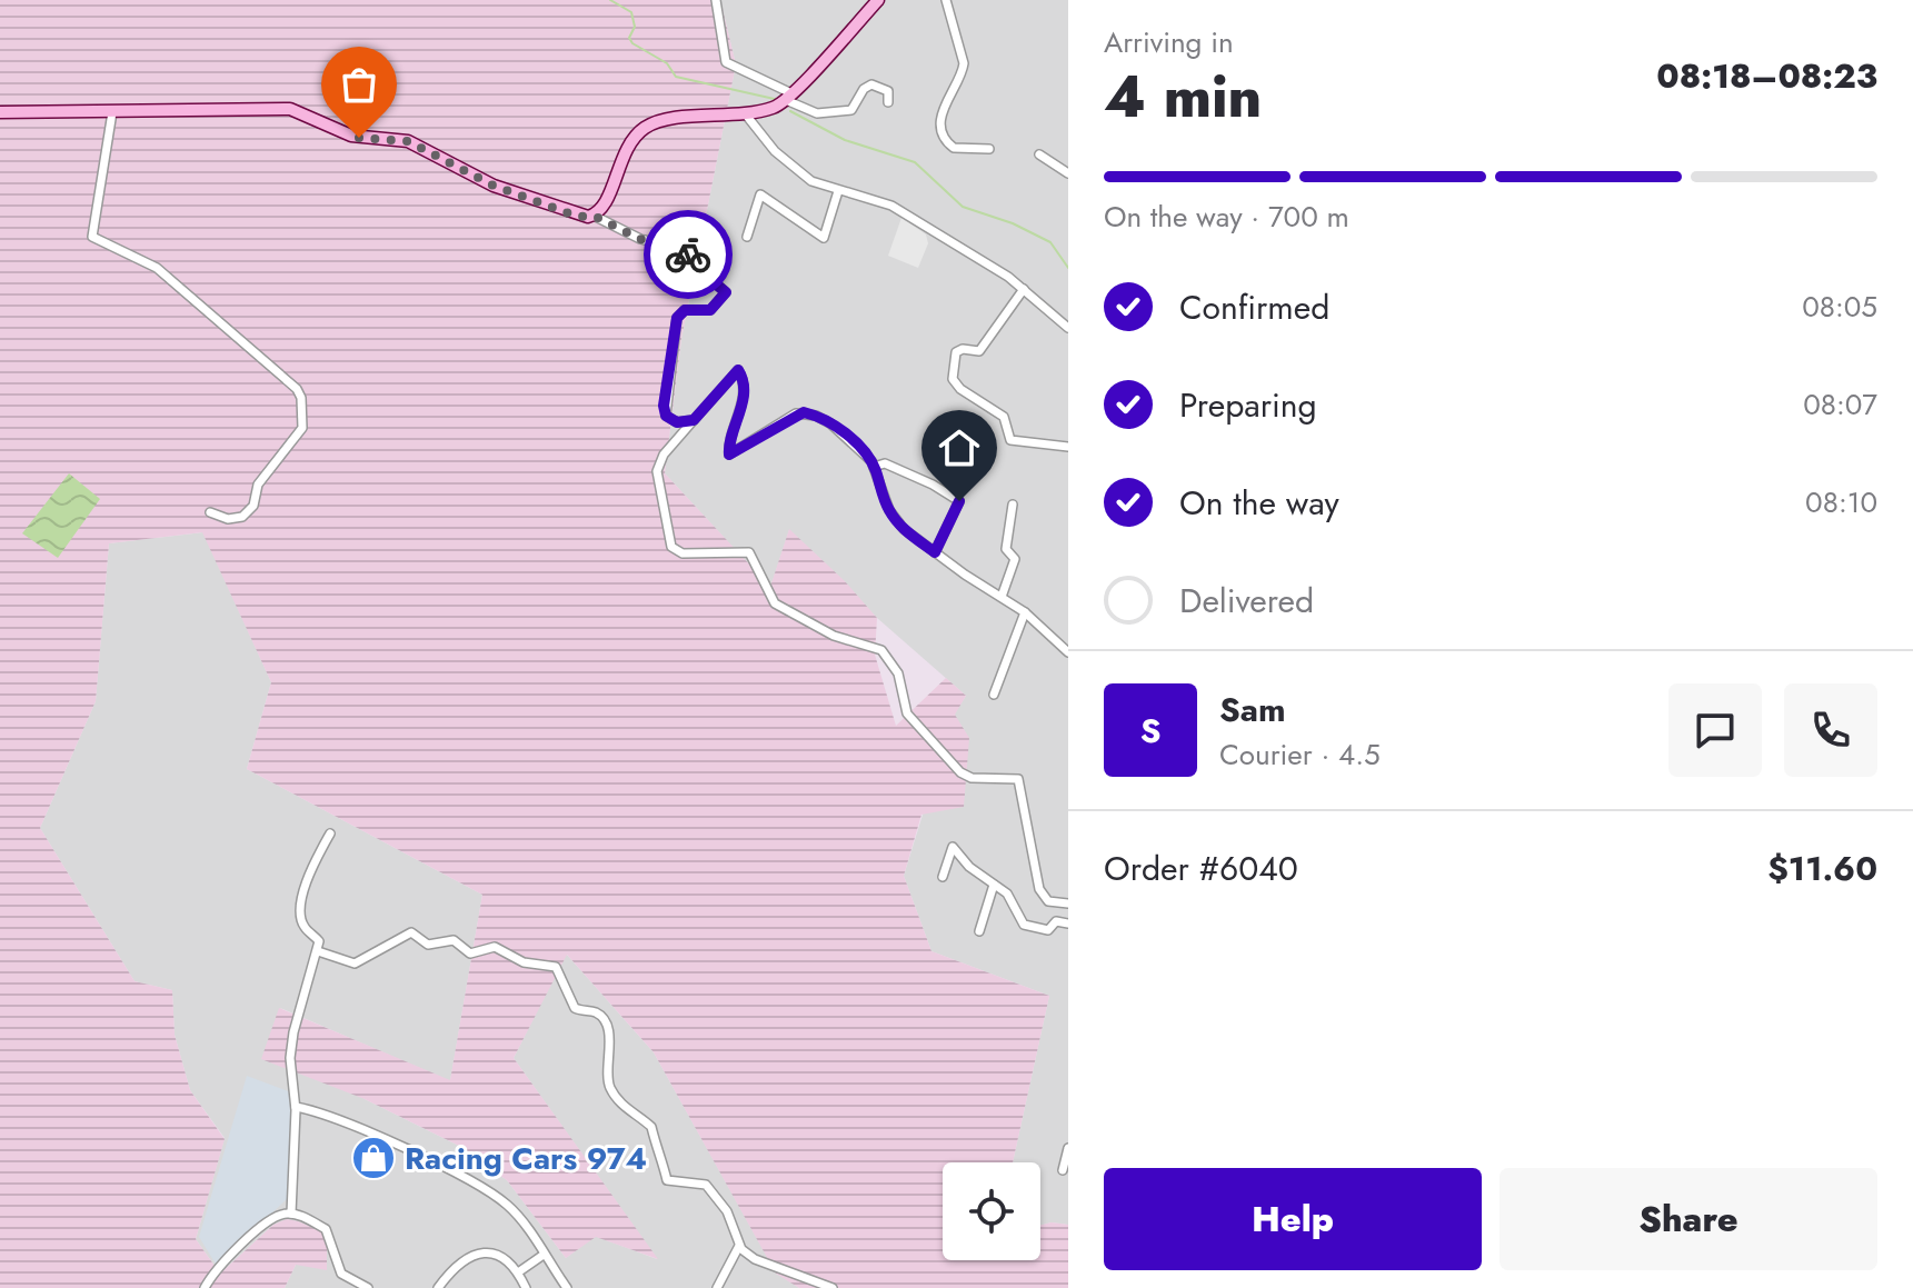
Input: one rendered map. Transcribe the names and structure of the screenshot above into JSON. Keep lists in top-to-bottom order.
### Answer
{
  "places": {
    "shop": ["Racing Cars 974"]
  },
  "page": {
    "heading": ["4 min", "Arriving in", "08:18–08:23"],
    "panel": [
      "Sam",
      "Courier · 4.5",
      "Order #6040",
      "$11.60"
    ],
    "bar": "On the way · 700 m",
    "list": [
      ["Confirmed", "08:05"],
      ["Preparing", "08:07"],
      ["On the way", "08:10"],
      "Delivered"
    ],
    "round": "S",
    "buttons": ["Help", "Share"]
  }
}
